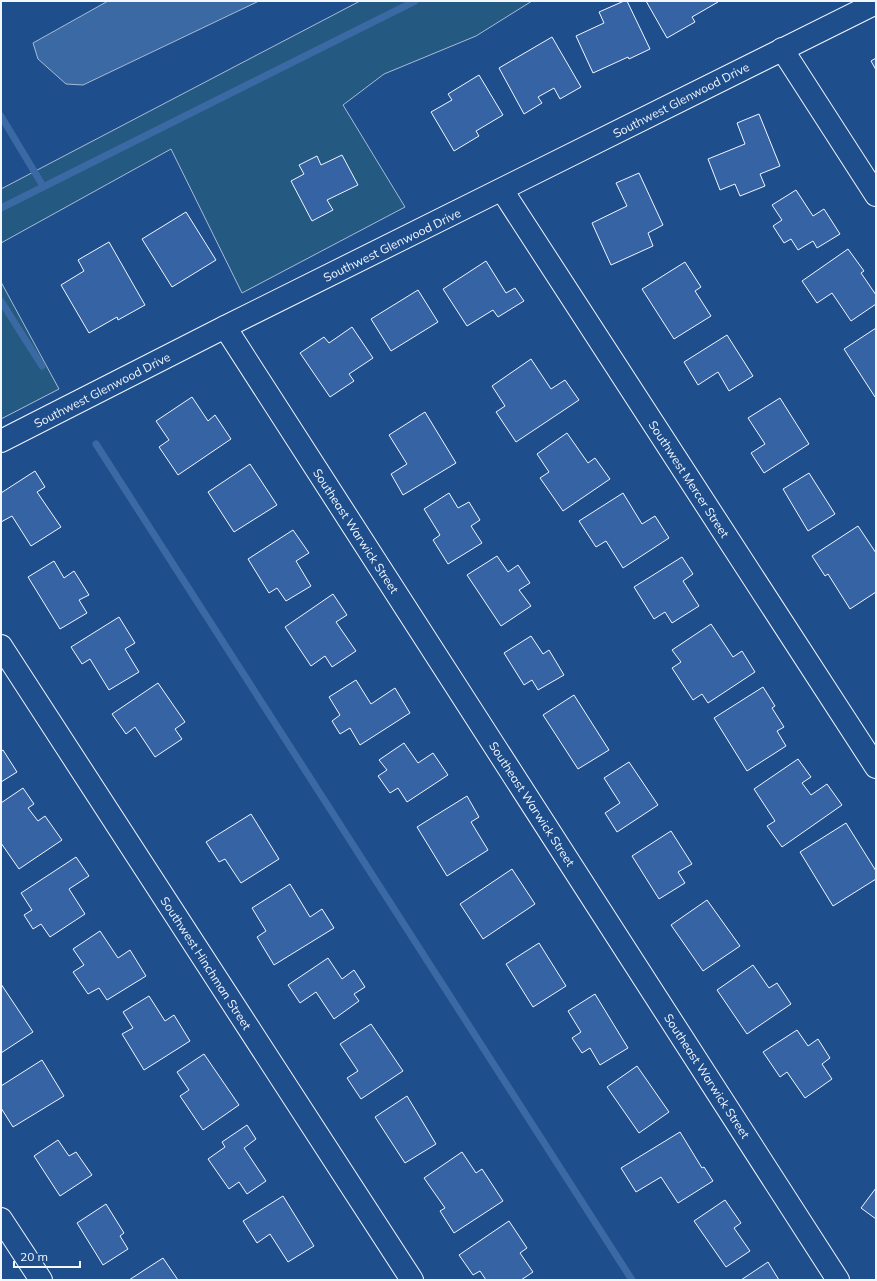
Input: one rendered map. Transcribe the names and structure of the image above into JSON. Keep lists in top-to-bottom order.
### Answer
{
  "streets": {
    "street": [
      "Southwest Glenwood Drive",
      "Southwest Mercer Street",
      "Southeast Warwick Street",
      "Southwest Hinchman Street"
    ]
  },
  "crossings": [
    ["Southwest Glenwood Drive", "Southwest Mercer Street"],
    ["Southwest Glenwood Drive", "Southeast Warwick Street"]
  ],
  "scale_bar": "20 m"
}
